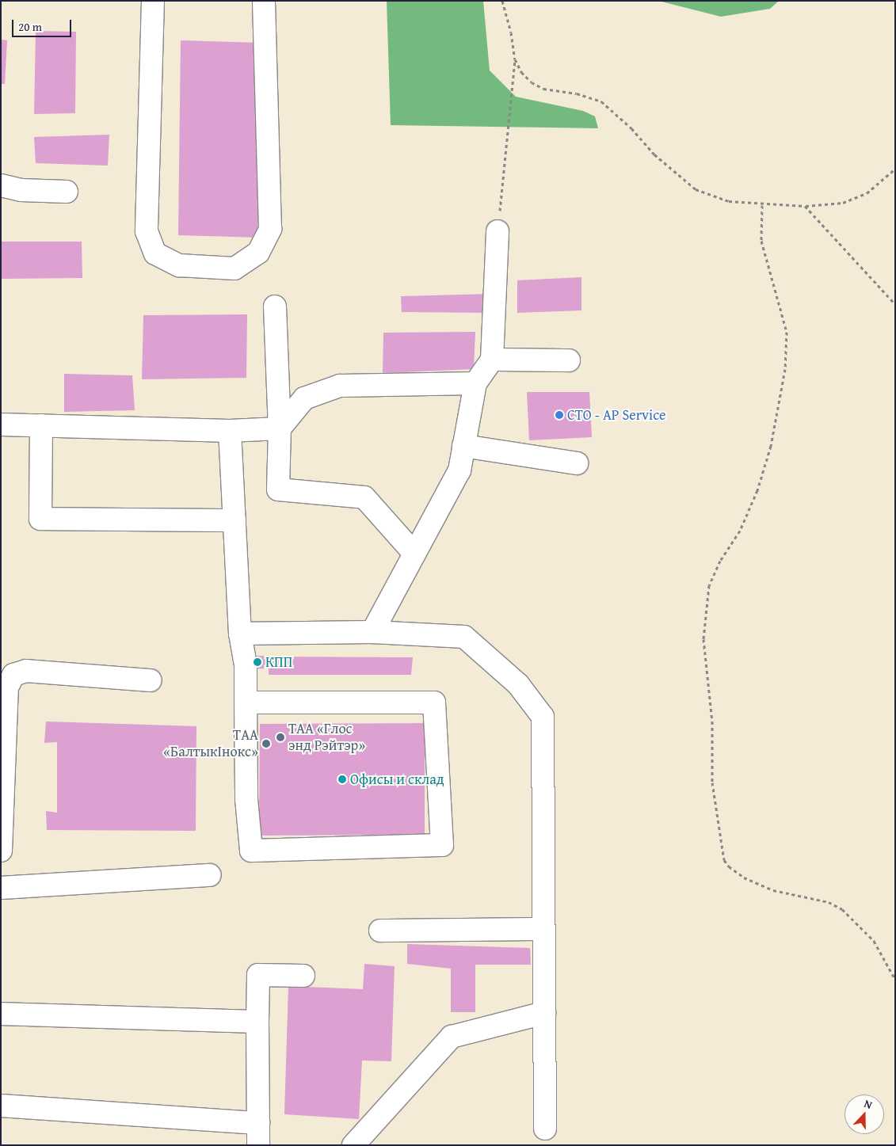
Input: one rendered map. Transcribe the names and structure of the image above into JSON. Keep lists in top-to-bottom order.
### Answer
{
  "places": [
    "СТО - AP Service",
    "КПП",
    "ТАА «Глос энд Рэйтэр»",
    "ТАА «БалтыкІнокс»",
    "Офисы и склад"
  ],
  "scale_bar": "20 m",
  "north": "top"
}
